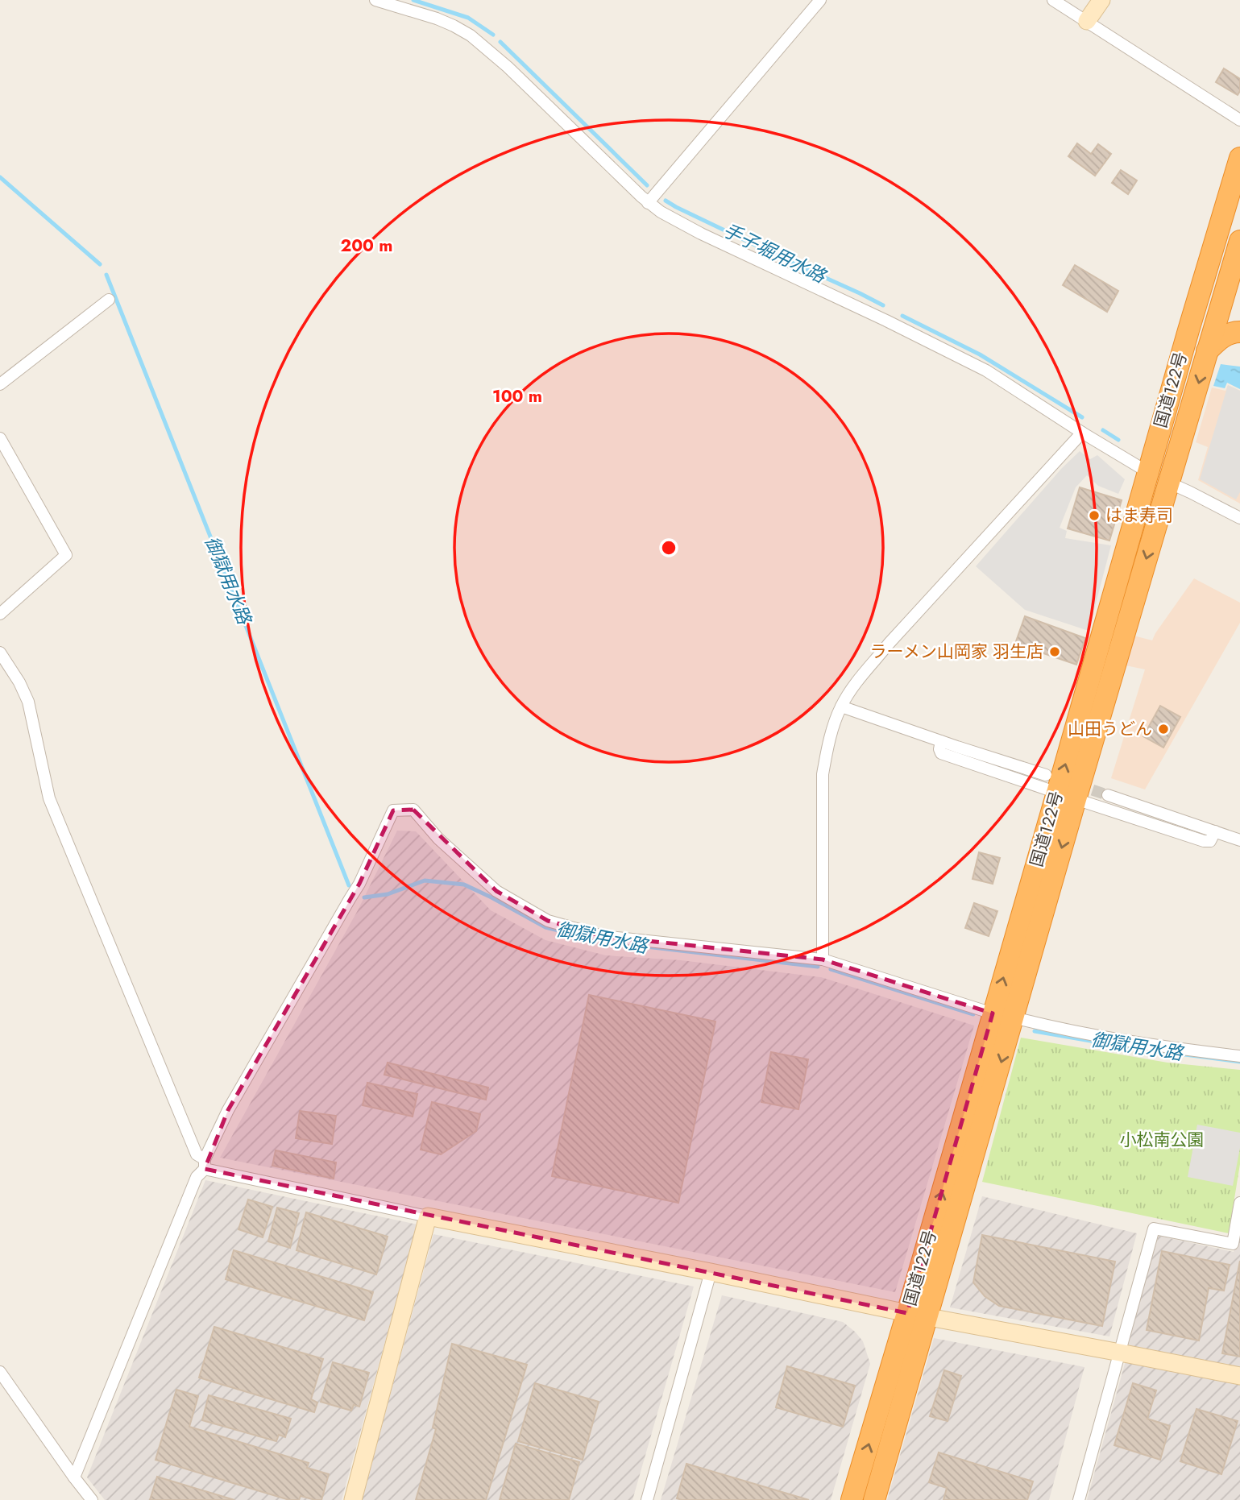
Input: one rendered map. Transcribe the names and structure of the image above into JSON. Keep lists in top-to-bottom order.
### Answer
{
  "streets": {
    "highway": ["国道122号"]
  },
  "water": ["手子堀用水路", "御獄用水路"],
  "parks": ["小松南公園"],
  "places": ["はま寿司", "ラーメン山岡家 羽生店", "山田うどん"],
  "rings": ["200 m", "100 m"]
}
